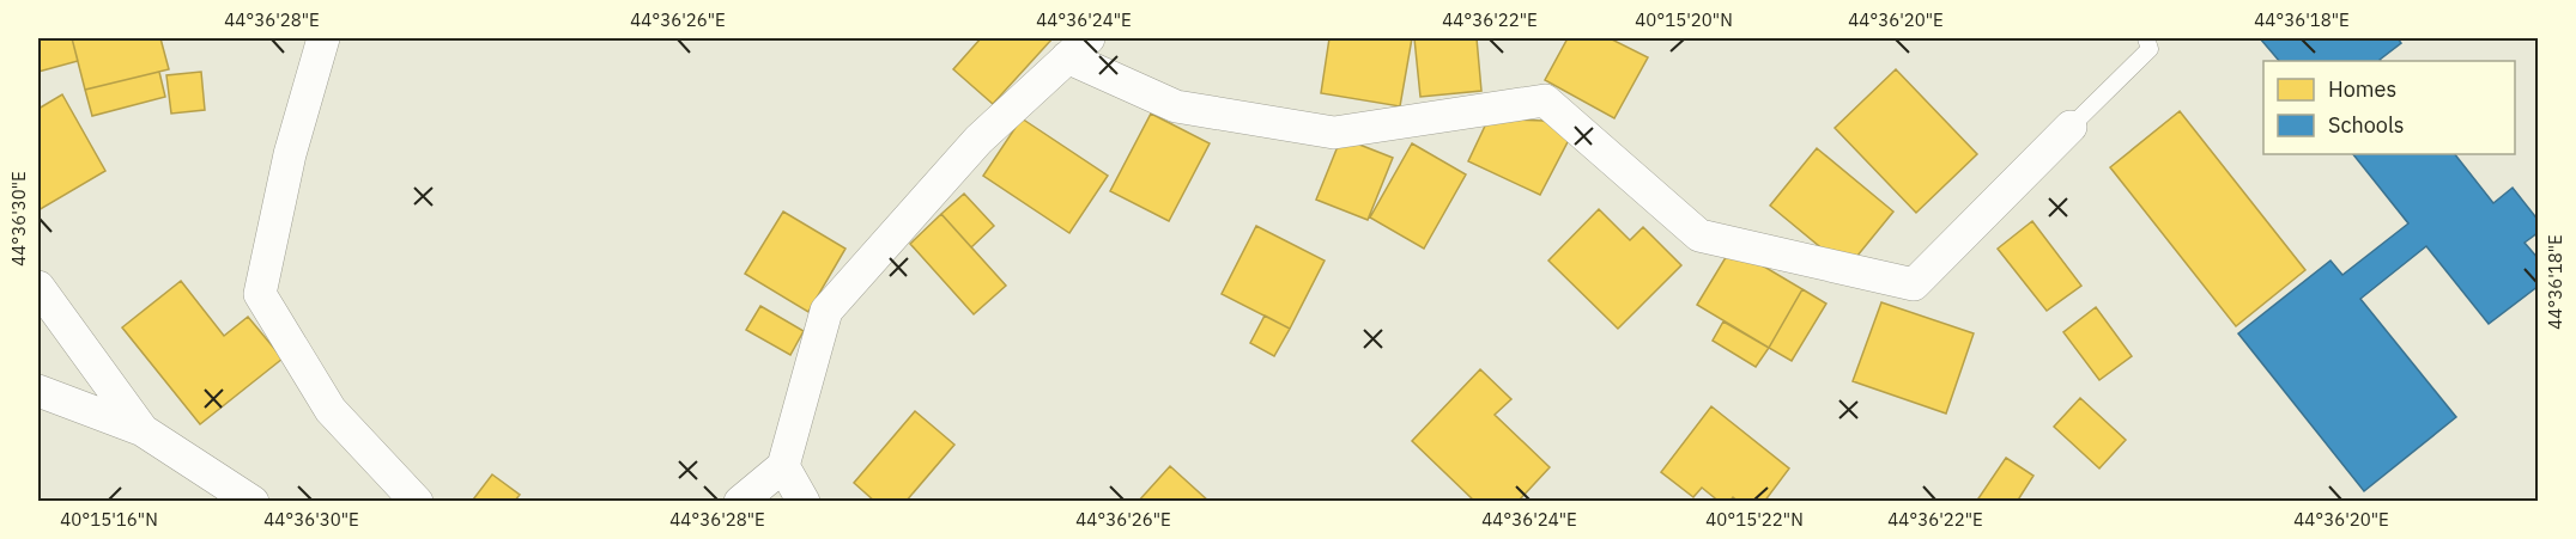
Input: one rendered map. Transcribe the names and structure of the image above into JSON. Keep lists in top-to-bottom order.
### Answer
{
  "legend": ["Homes", "Schools"],
  "coordinates": [
    "44°36'28\"E",
    "44°36'26\"E",
    "44°36'24\"E",
    "44°36'22\"E",
    "40°15'20\"N",
    "44°36'20\"E",
    "44°36'18\"E",
    "44°36'30\"E",
    "40°15'16\"N",
    "40°15'22\"N"
  ]
}
